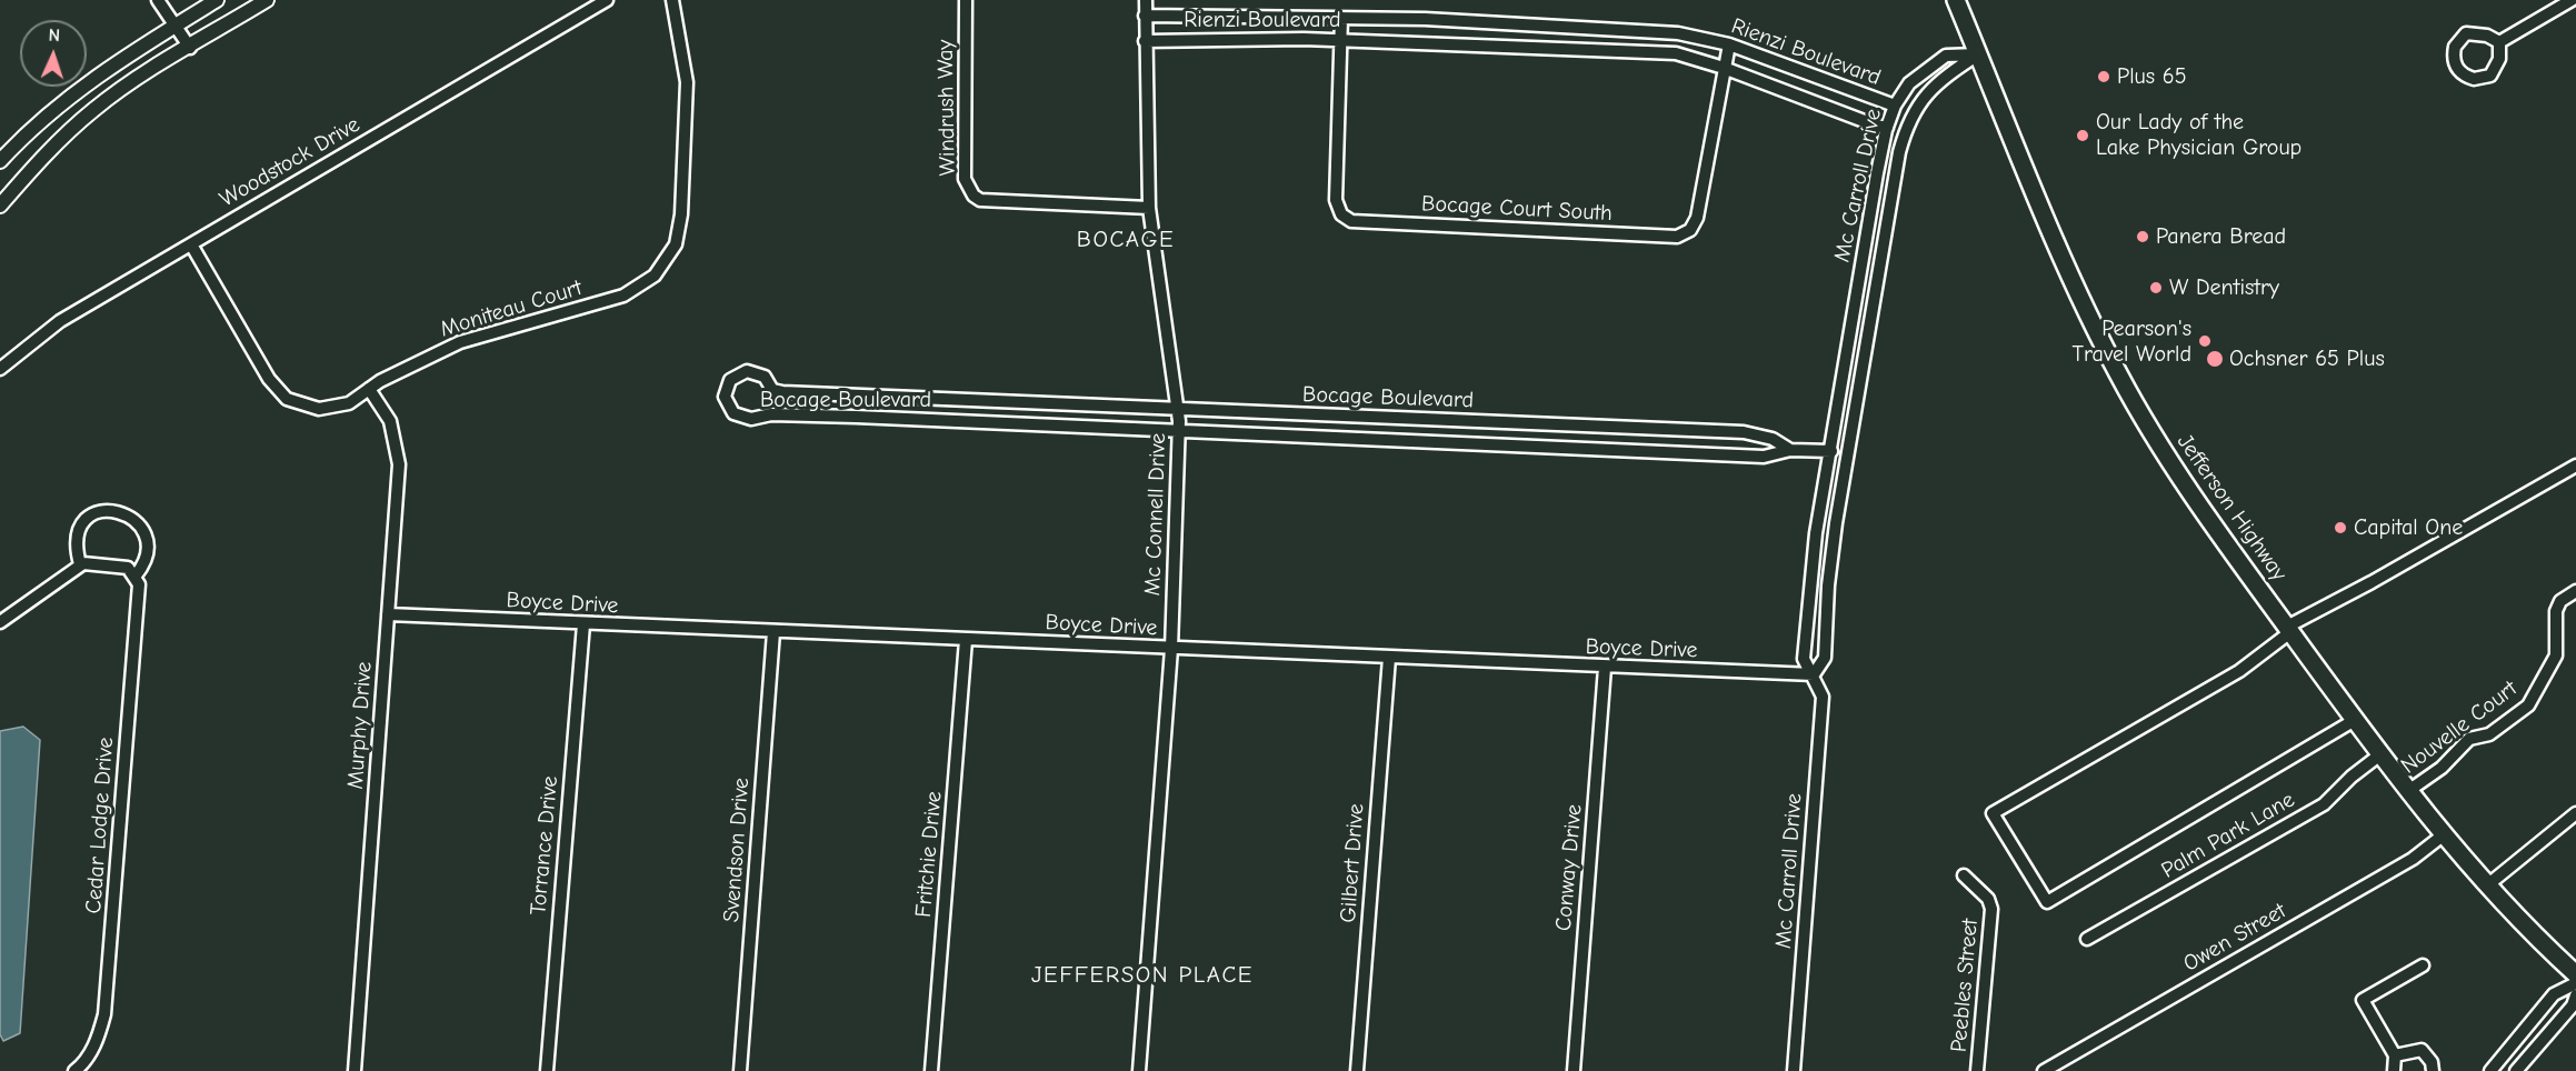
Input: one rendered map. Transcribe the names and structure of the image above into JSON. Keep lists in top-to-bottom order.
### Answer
{
  "streets": {
    "main road": ["Jefferson Highway"],
    "street": [
      "Rienzi Boulevard",
      "Windrush Way",
      "Woodstock Drive",
      "Mc Carroll Drive",
      "Bocage Court South",
      "Moniteau Court",
      "Bocage Boulevard",
      "Mc Connell Drive",
      "Boyce Drive",
      "Murphy Drive",
      "Nouvelle Court",
      "Cedar Lodge Drive",
      "Palm Park Lane",
      "Torrance Drive",
      "Svendson Drive",
      "Fritchie Drive",
      "Gilbert Drive",
      "Conway Drive",
      "Owen Street",
      "Peebles Street"
    ]
  },
  "crossings": [
    ["Rienzi Boulevard", "Mc Carroll Drive"],
    ["Rienzi Boulevard", "Bocage Court South"],
    ["Rienzi Boulevard", "Mc Connell Drive"],
    ["Windrush Way", "Mc Connell Drive"],
    ["Woodstock Drive", "Moniteau Court"],
    ["Mc Carroll Drive", "Bocage Boulevard"],
    ["Mc Carroll Drive", "Jefferson Highway"],
    ["Mc Carroll Drive", "Boyce Drive"],
    ["Moniteau Court", "Murphy Drive"],
    ["Bocage Boulevard", "Mc Connell Drive"],
    ["Jefferson Highway", "Nouvelle Court"],
    ["Jefferson Highway", "Palm Park Lane"],
    ["Jefferson Highway", "Owen Street"],
    ["Mc Connell Drive", "Boyce Drive"],
    ["Boyce Drive", "Murphy Drive"],
    ["Boyce Drive", "Torrance Drive"],
    ["Boyce Drive", "Svendson Drive"],
    ["Boyce Drive", "Fritchie Drive"],
    ["Boyce Drive", "Gilbert Drive"],
    ["Boyce Drive", "Conway Drive"]
  ],
  "districts": ["BOCAGE", "JEFFERSON PLACE"],
  "places": [
    "Plus 65",
    "Our Lady of the Lake Physician Group",
    "Panera Bread",
    "W Dentistry",
    "Pearson's Travel World",
    "Ochsner 65 Plus",
    "Capital One"
  ],
  "north": "top"
}
